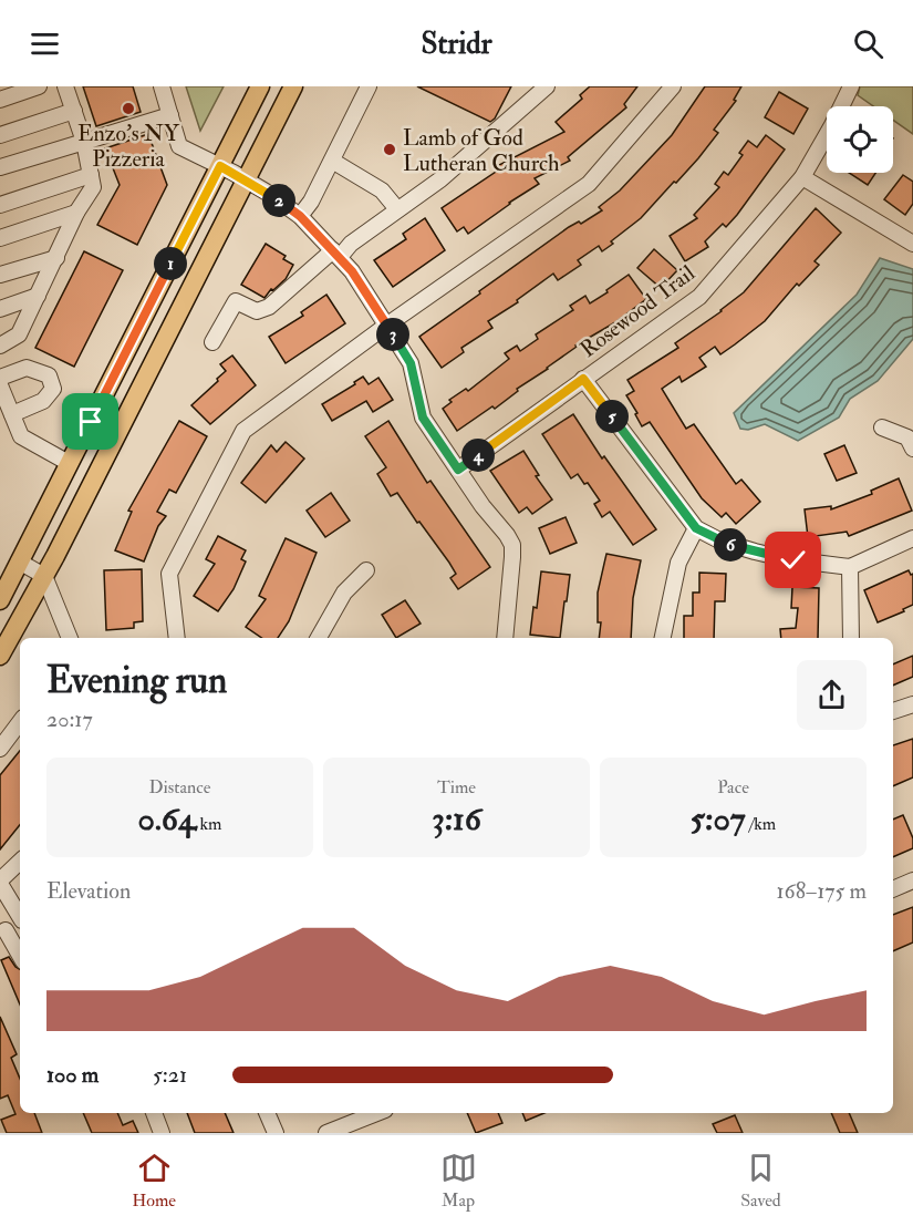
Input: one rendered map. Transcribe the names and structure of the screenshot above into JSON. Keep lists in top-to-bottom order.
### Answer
{
  "streets": {
    "street": ["Rosewood Trail"]
  },
  "places": ["Enzo's NY Pizzeria", "Lamb of God Lutheran Church"],
  "page": {
    "header": "Stridr",
    "pins": [
      "2",
      "1",
      "3",
      "5",
      "4",
      "6"
    ],
    "heading": ["Evening run", "20:17"],
    "stats": [
      ["Distance", "0.64 km"],
      ["Time", "3:16"],
      ["Pace", "5:07 /km"]
    ],
    "chart": ["Elevation", "168–175 m"],
    "list": [
      {
        "name": "100 m",
        "note": "5:21"
      }
    ],
    "tabs": ["Home", "Map", "Saved"]
  }
}
